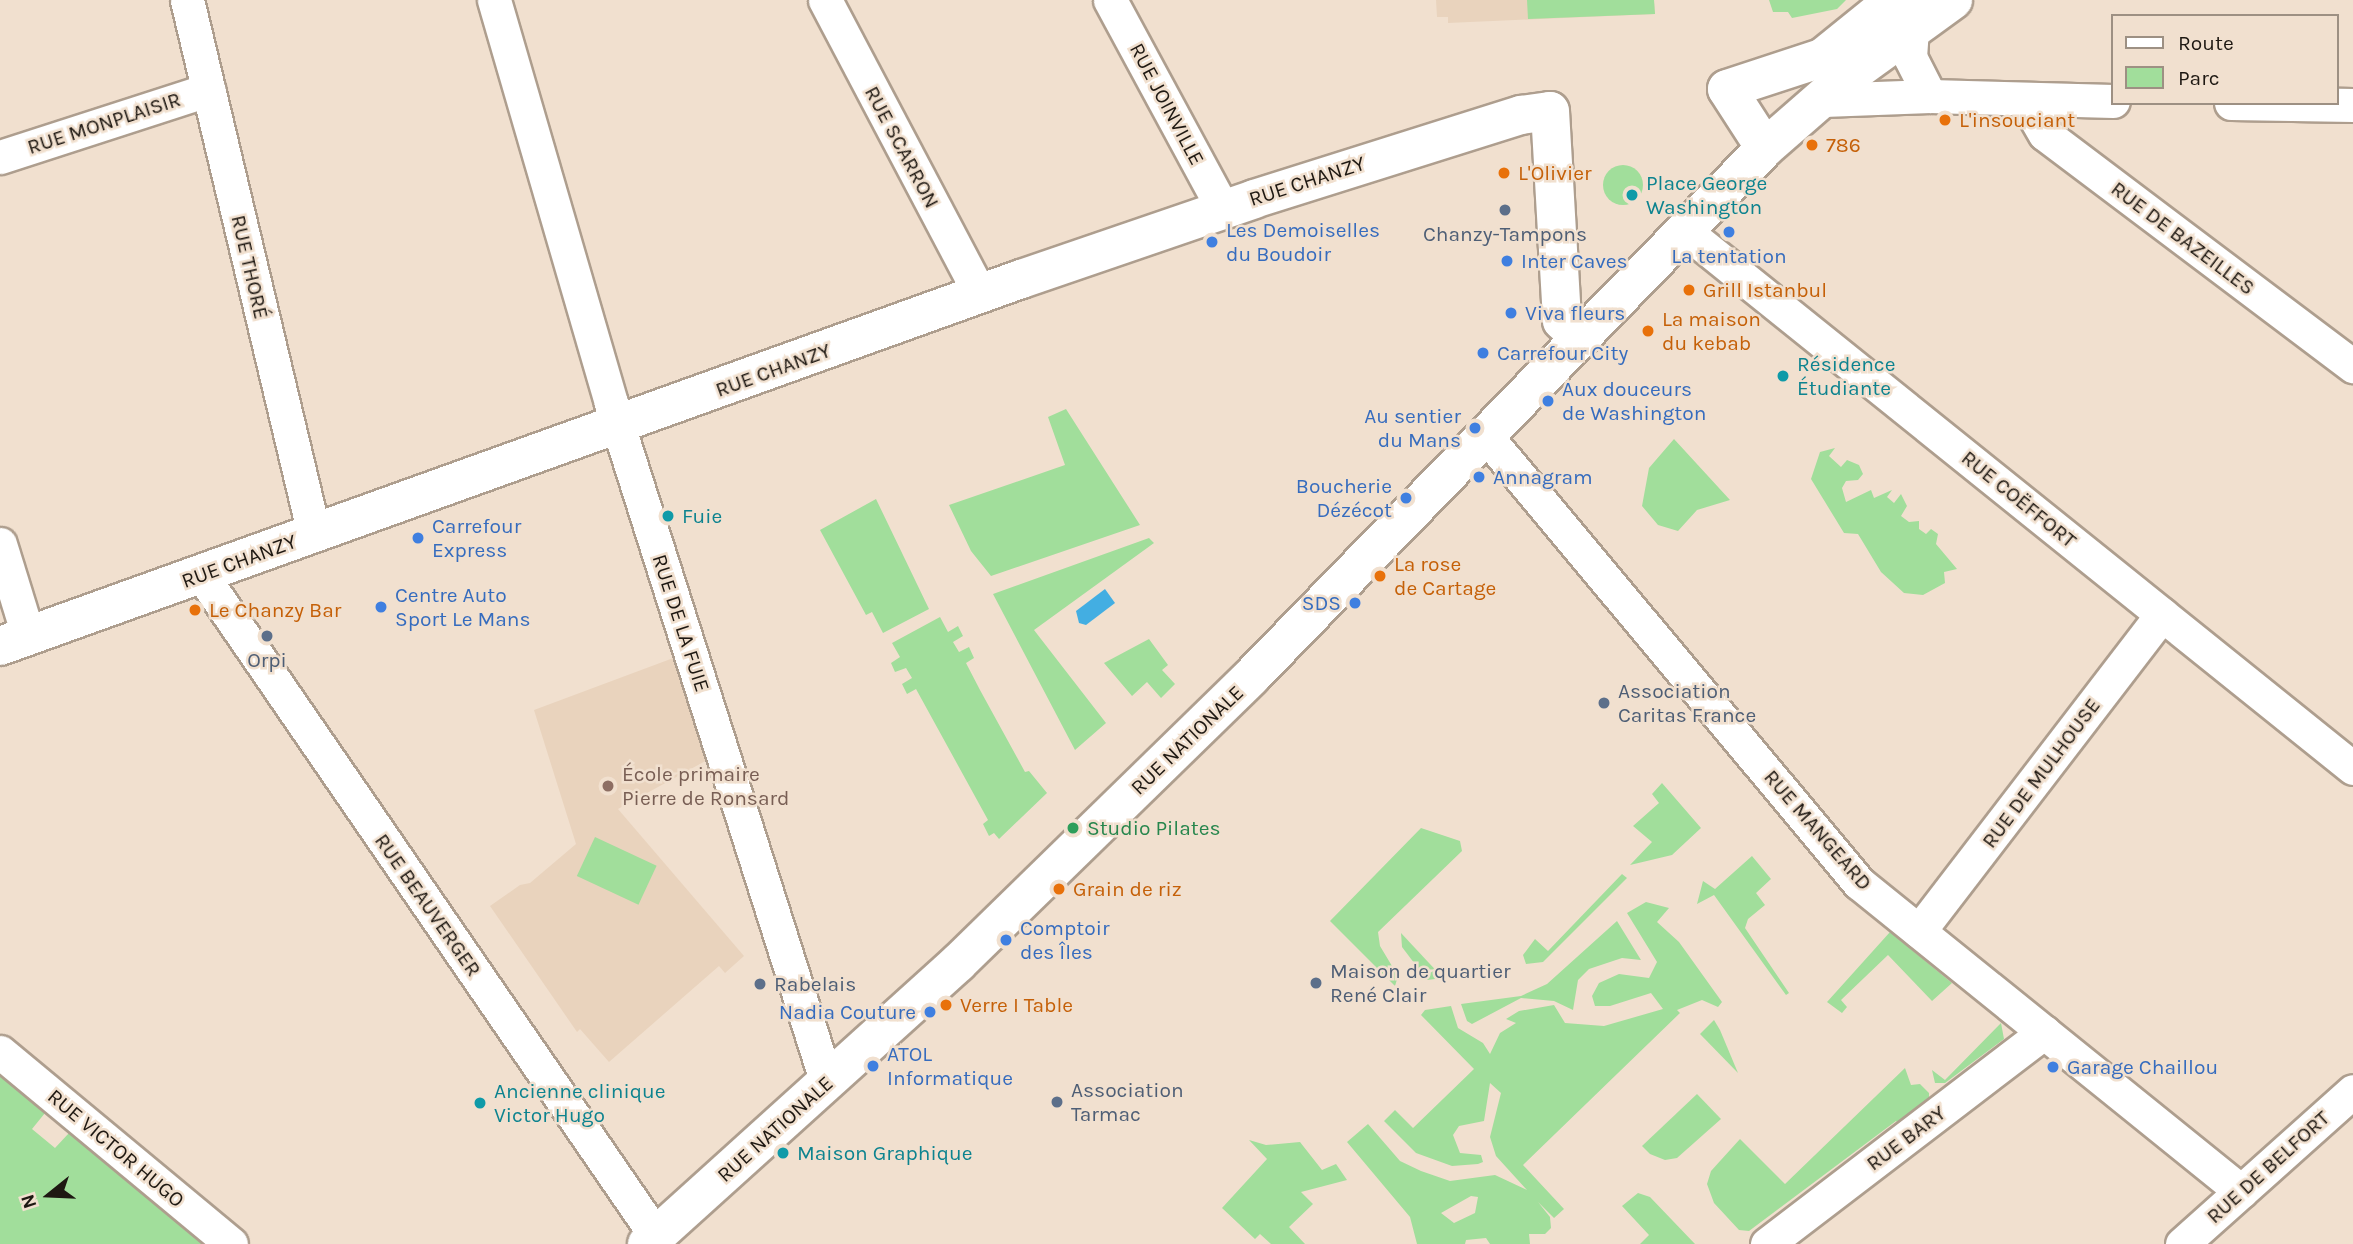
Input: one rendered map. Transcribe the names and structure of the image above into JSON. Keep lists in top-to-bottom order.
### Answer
{
  "streets": {
    "main road": ["RUE CHANZY", "RUE NATIONALE"],
    "street": [
      "RUE JOINVILLE",
      "RUE MONPLAISIR",
      "RUE SCARRON",
      "RUE DE BAZEILLES",
      "RUE THORÉ",
      "RUE COËFFORT",
      "RUE DE LA FUIE",
      "RUE DE MULHOUSE",
      "RUE MANGEARD",
      "RUE BEAUVERGER",
      "RUE BARY",
      "RUE VICTOR HUGO",
      "RUE DE BELFORT"
    ]
  },
  "crossings": [
    ["RUE JOINVILLE", "RUE CHANZY"],
    ["RUE MONPLAISIR", "RUE THORÉ"],
    ["RUE SCARRON", "RUE CHANZY"],
    ["RUE CHANZY", "RUE THORÉ"],
    ["RUE CHANZY", "RUE DE LA FUIE"],
    ["RUE CHANZY", "RUE NATIONALE"],
    ["RUE CHANZY", "RUE BEAUVERGER"],
    ["RUE COËFFORT", "RUE DE MULHOUSE"],
    ["RUE DE LA FUIE", "RUE NATIONALE"],
    ["RUE NATIONALE", "RUE MANGEARD"],
    ["RUE NATIONALE", "RUE BEAUVERGER"],
    ["RUE DE MULHOUSE", "RUE MANGEARD"],
    ["RUE MANGEARD", "RUE BARY"],
    ["RUE MANGEARD", "RUE DE BELFORT"]
  ],
  "places": [
    "L'insouciant",
    "786",
    "L'Olivier",
    "Place George Washington",
    "Chanzy-Tampons",
    "La tentation",
    "Les Demoiselles du Boudoir",
    "Inter Caves",
    "Grill Istanbul",
    "Viva fleurs",
    "La maison du kebab",
    "Carrefour City",
    "Résidence Étudiante",
    "Aux douceurs de Washington",
    "Au sentier du Mans",
    "Annagram",
    "Boucherie Dézécot",
    "Fuie",
    "Carrefour Express",
    "La rose de Cartage",
    "SDS",
    "Centre Auto Sport Le Mans",
    "Le Chanzy Bar",
    "Orpi",
    "Association Caritas France",
    "École primaire Pierre de Ronsard",
    "Studio Pilates",
    "Grain de riz",
    "Comptoir des Îles",
    "Maison de quartier René Clair",
    "Rabelais",
    "Verre I Table",
    "Nadia Couture",
    "ATOL Informatique",
    "Garage Chaillou",
    "Association Tarmac",
    "Ancienne clinique Victor Hugo",
    "Maison Graphique"
  ],
  "legend": ["Route", "Parc"],
  "north": "left"
}
